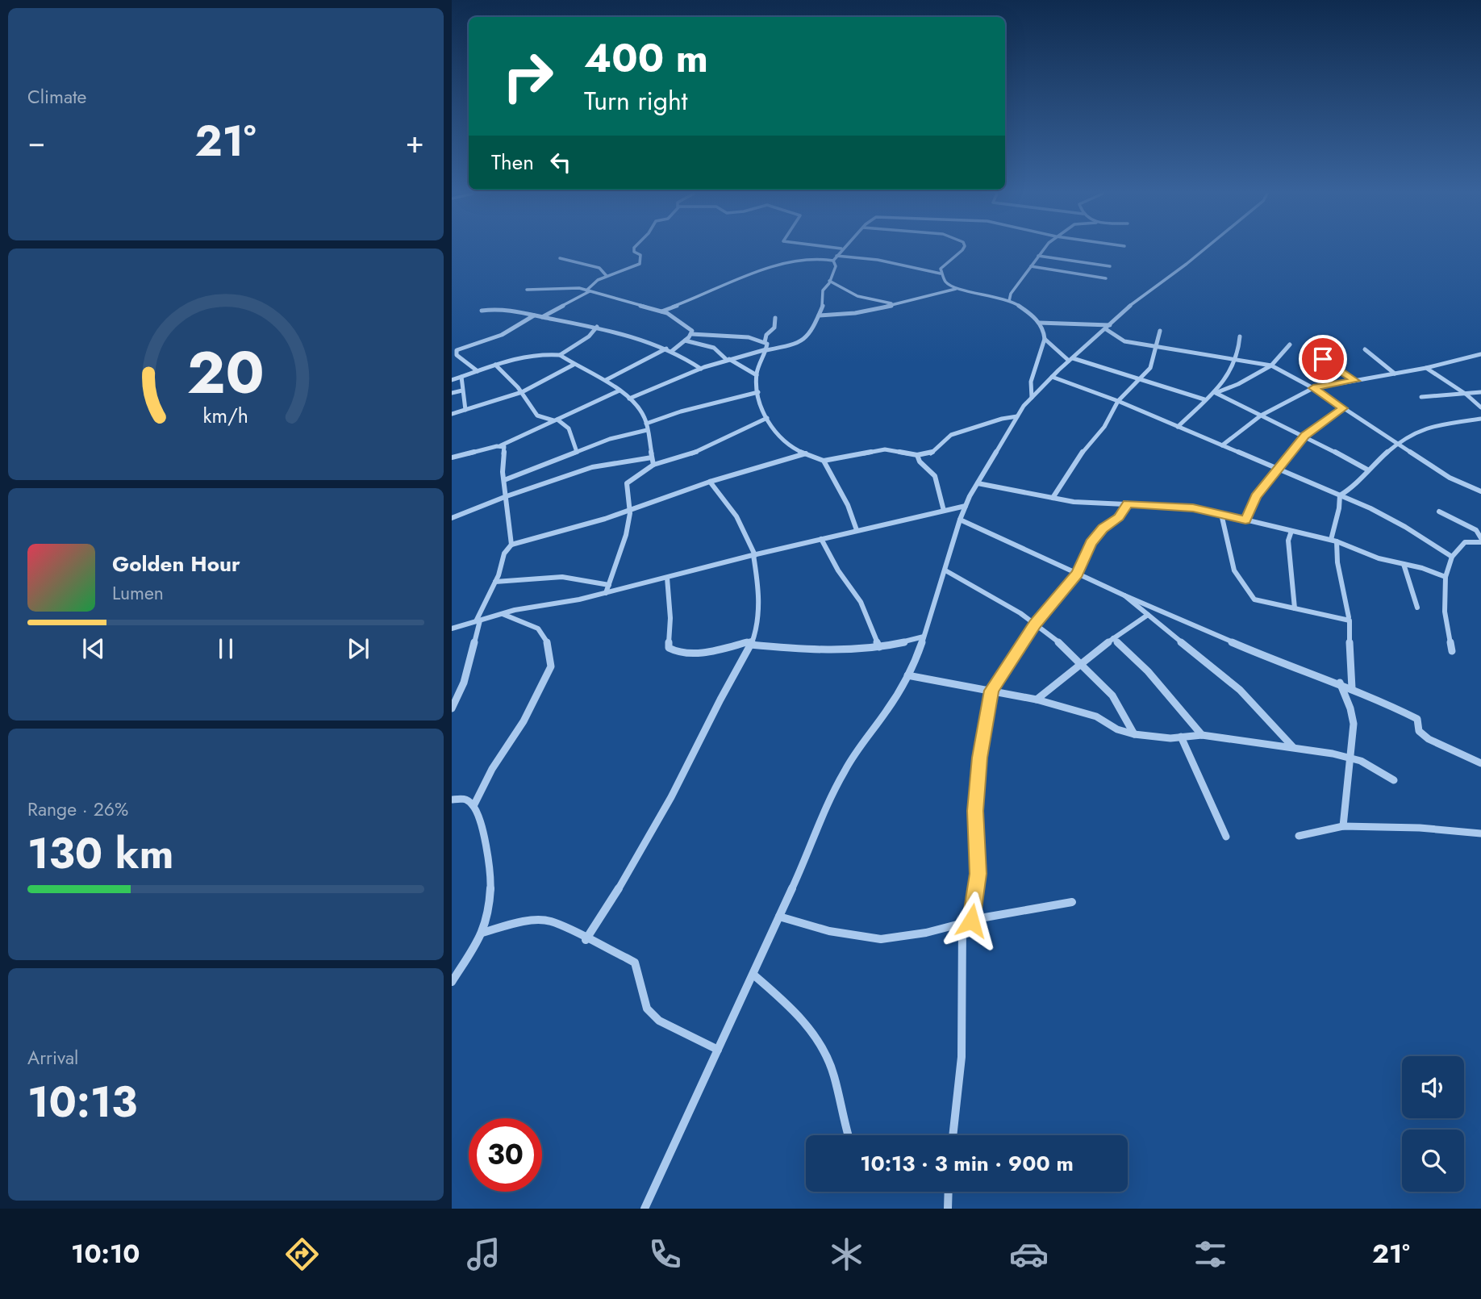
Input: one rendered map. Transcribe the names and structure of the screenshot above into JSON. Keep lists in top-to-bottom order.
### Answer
{
  "page": {
    "tile": [
      "Climate",
      ["Range · 26%", "130 km"],
      ["Arrival", "10:13"]
    ],
    "turn": ["400 m", "Turn right"],
    "heat": ["−", "21°", "+"],
    "then": "Then",
    "song": ["Golden Hour", "Lumen"],
    "limit": "30",
    "trip": "10:13 · 3 min · 900 m",
    "tabs": ["10:10", "21°"],
    "gauge": ["20", "km/h"]
  }
}
